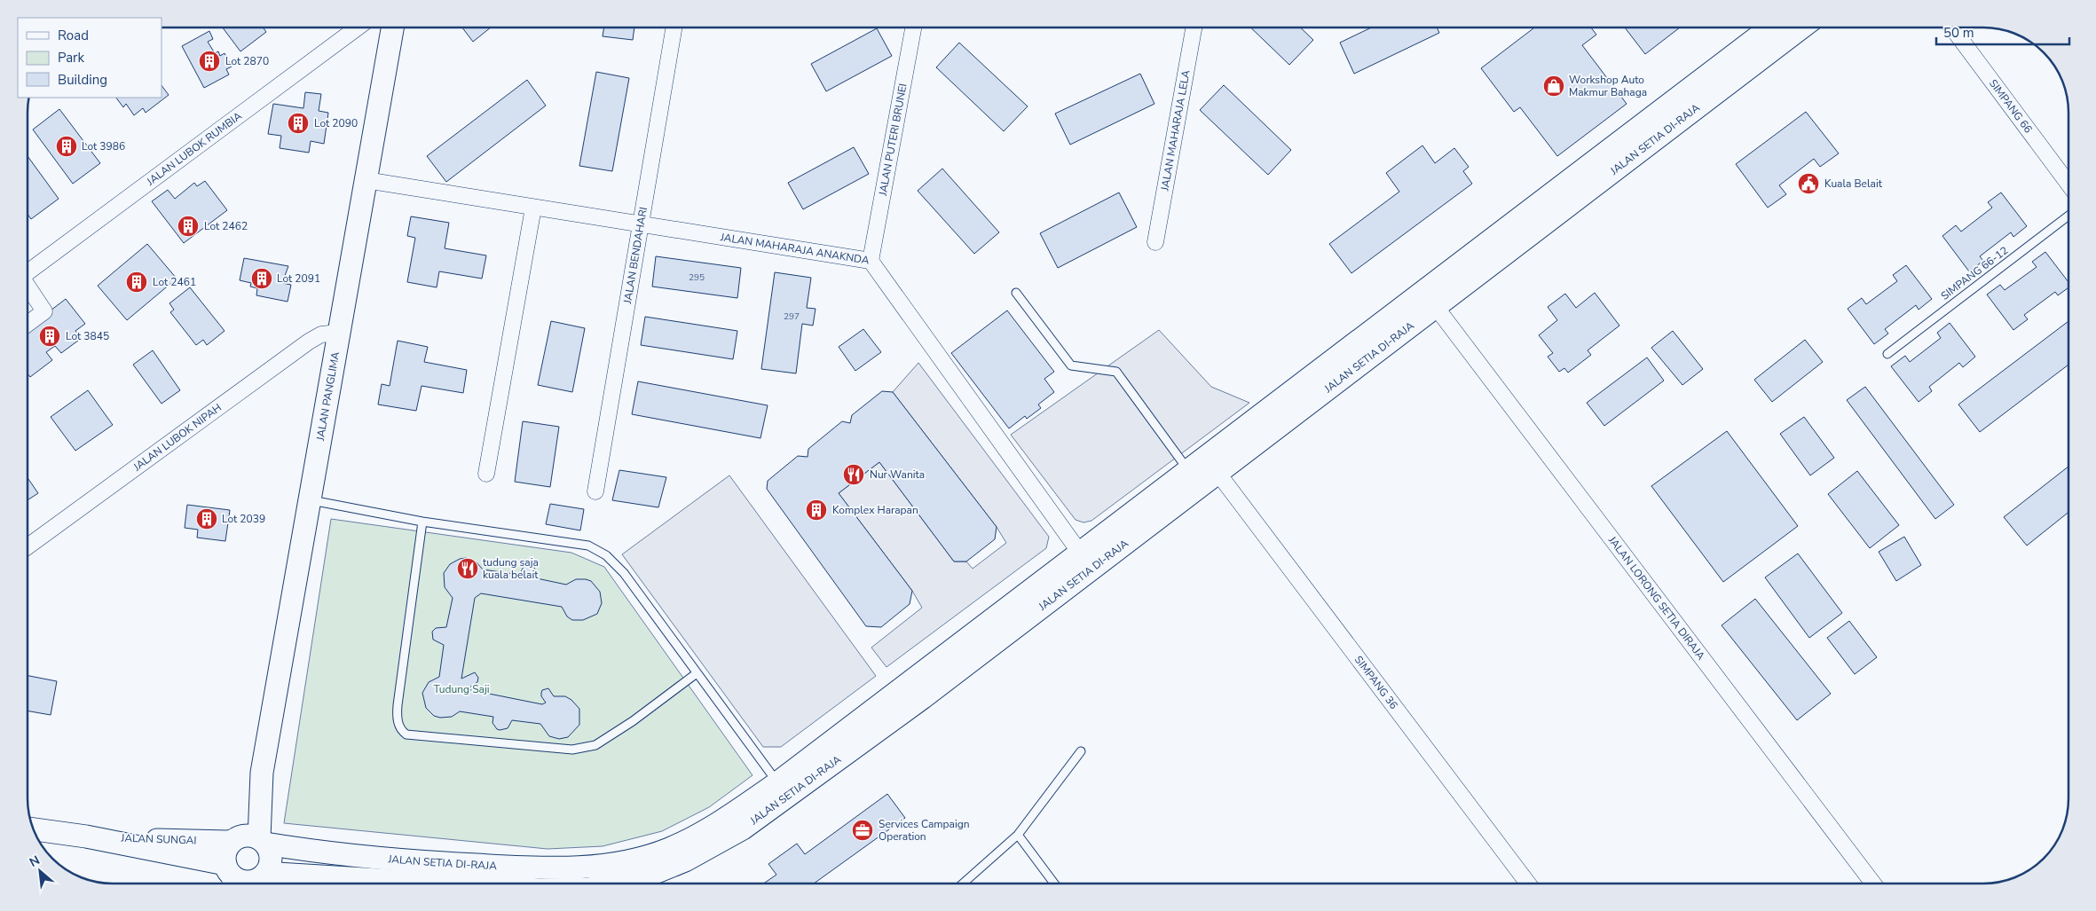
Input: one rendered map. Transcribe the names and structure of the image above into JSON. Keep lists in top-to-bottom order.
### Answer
{
  "streets": {
    "main road": ["JALAN SETIA DI-RAJA", "JALAN PANGLIMA", "JALAN SUNGAI"],
    "street": [
      "SIMPANG 66",
      "JALAN MAHARAJA LELA",
      "JALAN PUTERI BRUNEI",
      "JALAN LUBOK RUMBIA",
      "JALAN MAHARAJA ANAKNDA",
      "JALAN BENDAHARI",
      "JALAN LUBOK NIPAH",
      "JALAN LORONG SETIA DIRAJA",
      "SIMPANG 36"
    ],
    "lane": ["SIMPANG 66-12"]
  },
  "crossings": [
    ["JALAN PUTERI BRUNEI", "JALAN MAHARAJA ANAKNDA"],
    ["JALAN SETIA DI-RAJA", "JALAN MAHARAJA ANAKNDA"],
    ["JALAN SETIA DI-RAJA", "JALAN PANGLIMA"],
    ["JALAN SETIA DI-RAJA", "JALAN LORONG SETIA DIRAJA"],
    ["JALAN SETIA DI-RAJA", "SIMPANG 36"],
    ["JALAN SETIA DI-RAJA", "JALAN SUNGAI"],
    ["JALAN MAHARAJA ANAKNDA", "JALAN BENDAHARI"],
    ["JALAN MAHARAJA ANAKNDA", "JALAN PANGLIMA"],
    ["JALAN PANGLIMA", "JALAN LUBOK NIPAH"],
    ["JALAN PANGLIMA", "JALAN SUNGAI"]
  ],
  "parks": ["Tudung Saji"],
  "places": {
    "building": [
      "Lot 2870",
      "Lot 2090",
      "Lot 3986",
      "Lot 2462",
      "Lot 2091",
      "Lot 2461",
      "Lot 3845",
      "Komplex Harapan",
      "Lot 2039"
    ],
    "shop": ["Workshop Auto Makmur Bahaga"],
    "public building": ["Kuala Belait"],
    "restaurant": ["Nur Wanita", "tudung saja kuala belait"],
    "office": ["Services Campaign Operation"]
  },
  "house_numbers": ["295", "297"],
  "legend": ["Road", "Park", "Building"],
  "scale_bar": "50 m",
  "north": "top left"
}
